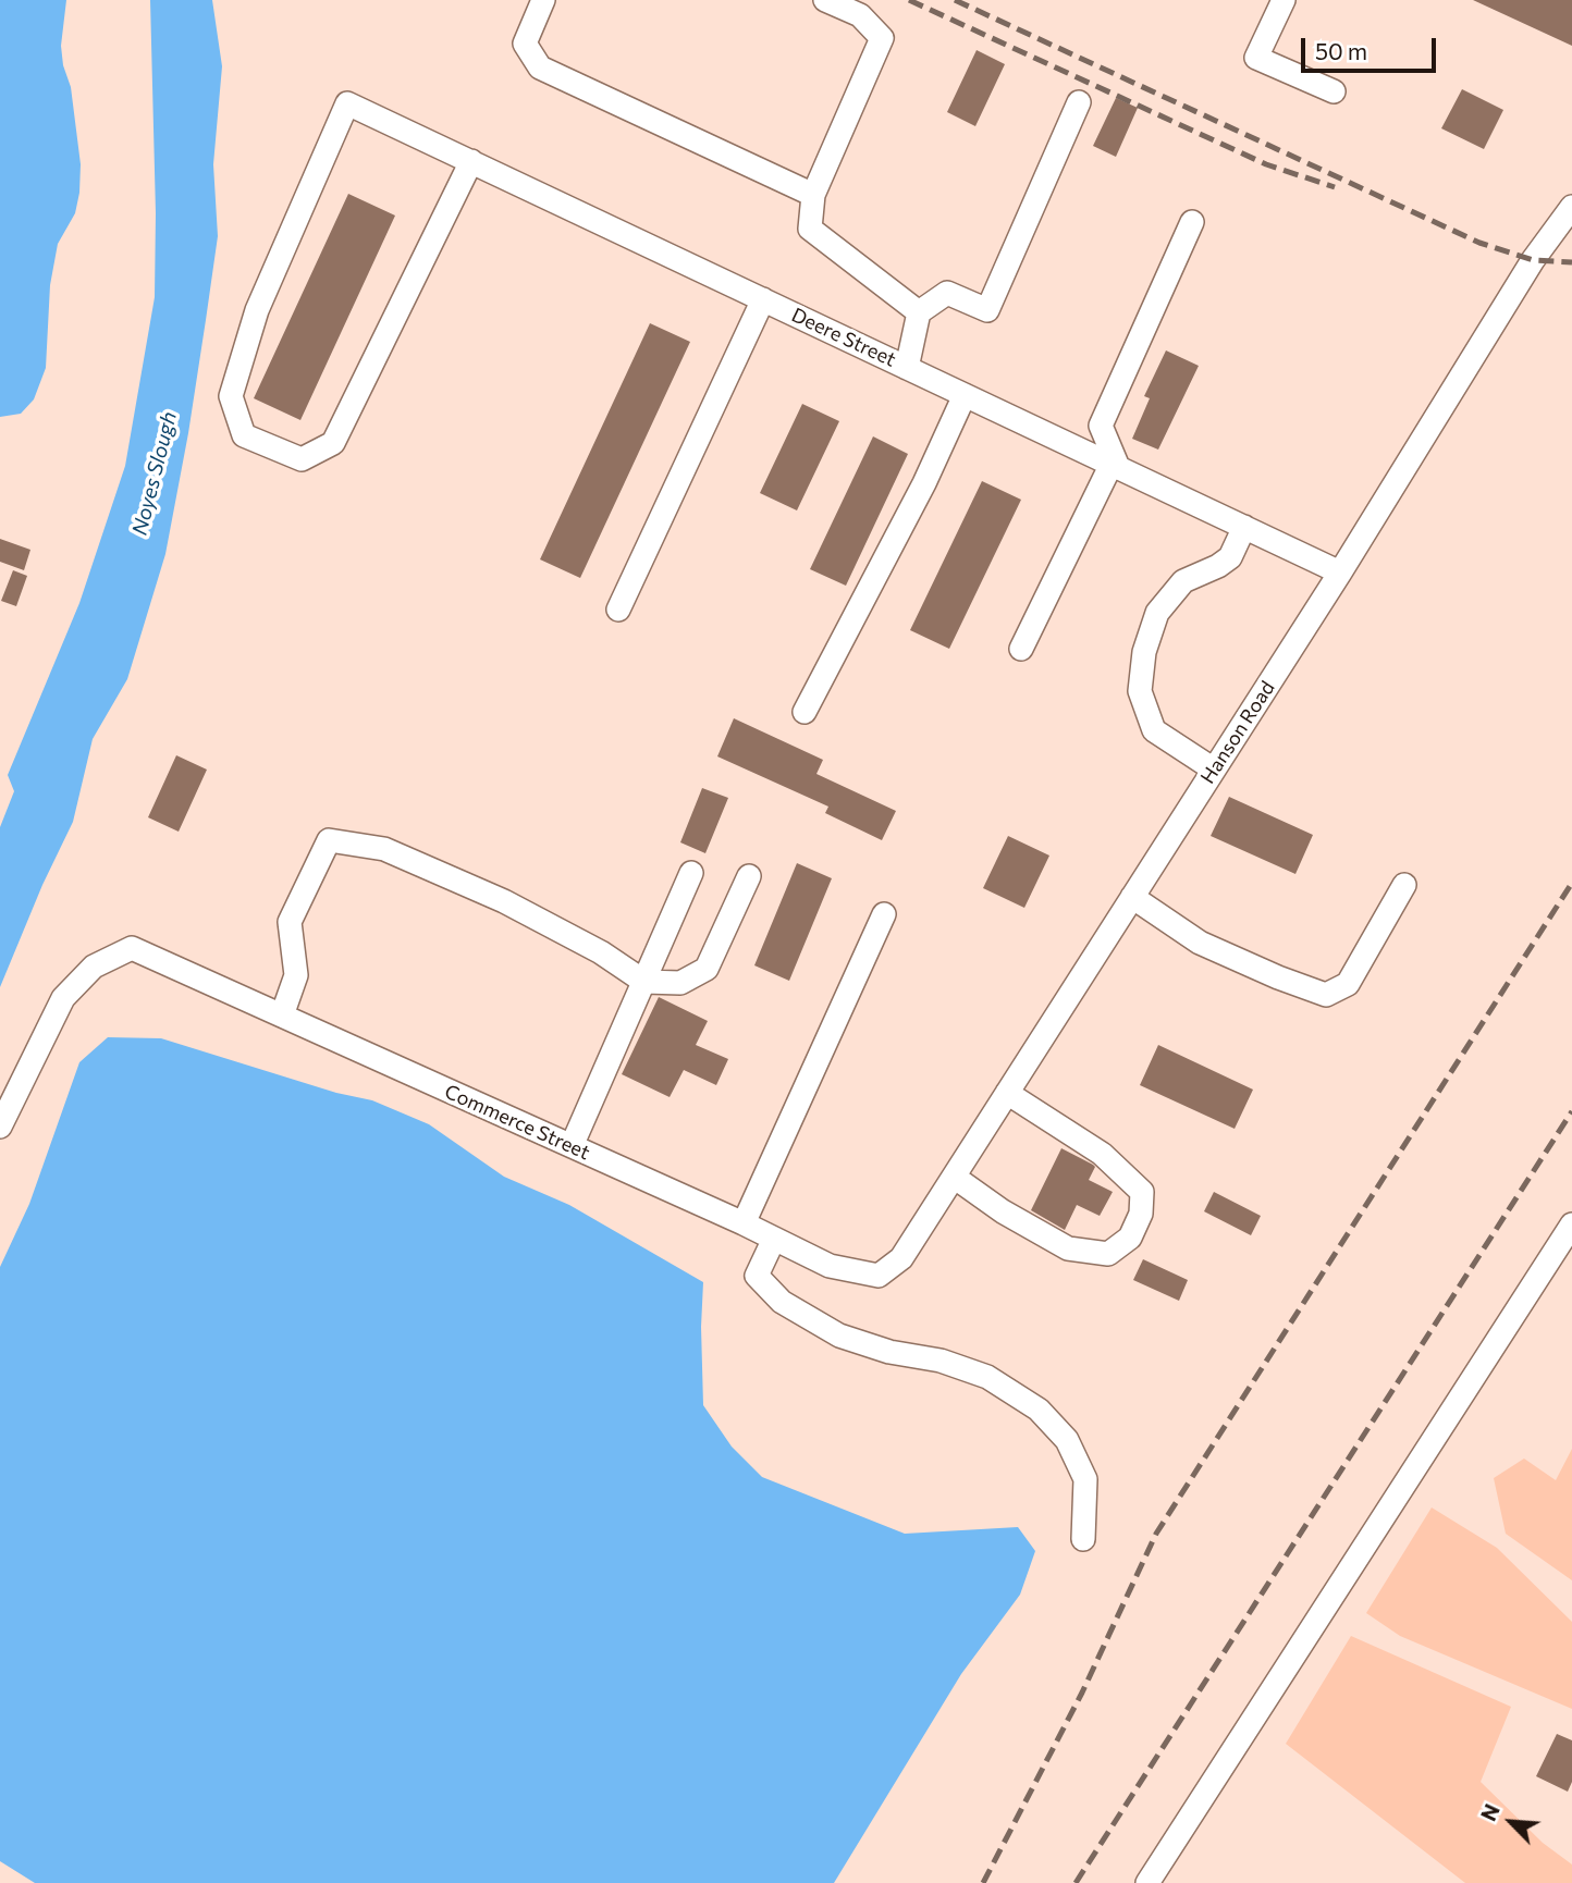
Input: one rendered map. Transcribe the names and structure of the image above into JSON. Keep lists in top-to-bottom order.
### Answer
{
  "streets": {
    "street": ["Deere Street", "Hanson Road", "Commerce Street"]
  },
  "crossings": [
    ["Deere Street", "Hanson Road"],
    ["Hanson Road", "Commerce Street"]
  ],
  "water": ["Noyes Slough"],
  "scale_bar": "50 m",
  "north": "top left"
}
